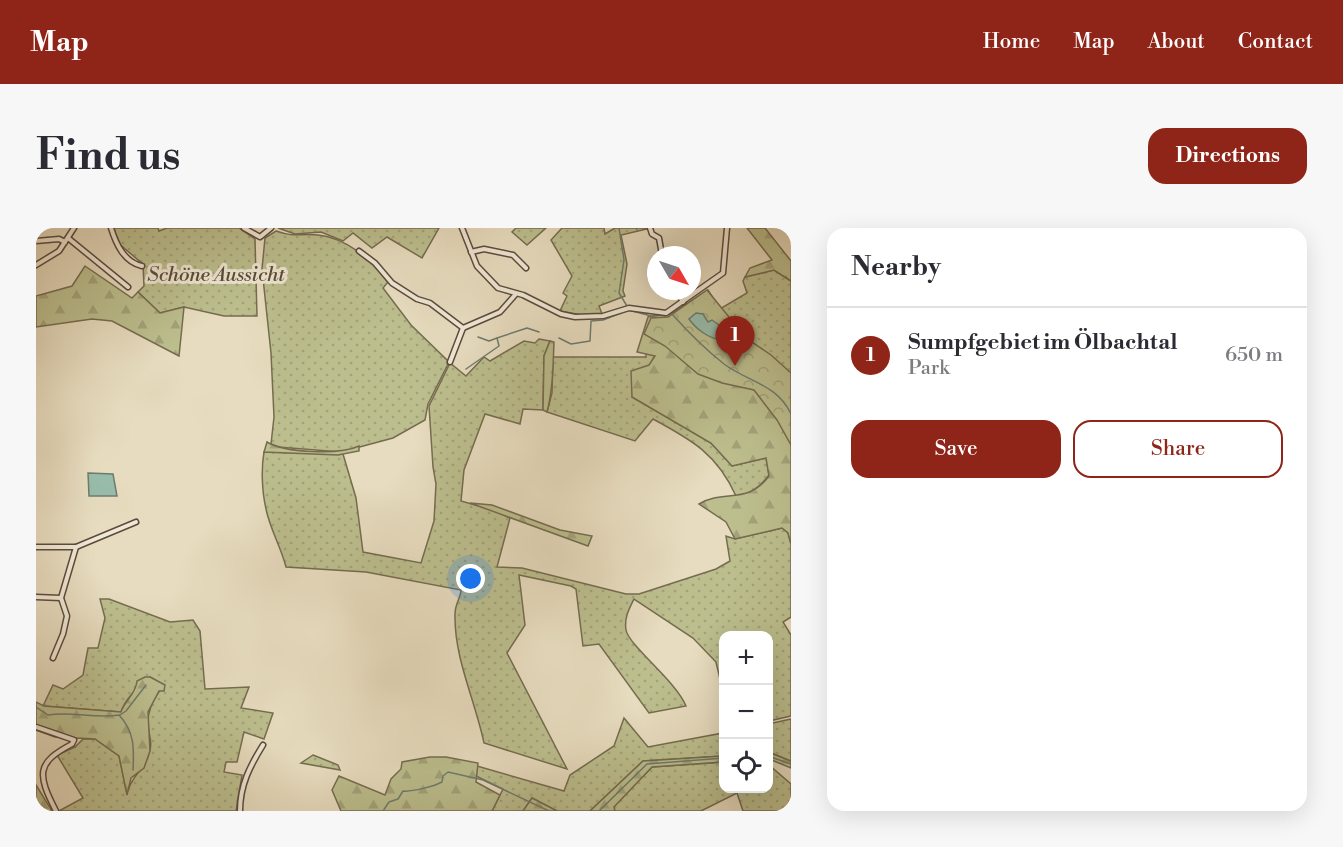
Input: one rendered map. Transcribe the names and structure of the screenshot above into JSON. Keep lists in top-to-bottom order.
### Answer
{
  "parks": ["Schöne Aussicht"],
  "north": "bottom right",
  "page": {
    "header": "Map",
    "nav": [
      "Home",
      "Map",
      "About",
      "Contact"
    ],
    "buttons": [
      "Directions",
      ["Save", "Share"]
    ],
    "title": "Find us",
    "heading": "Nearby",
    "list": [
      {
        "mark": "1",
        "name": "Sumpfgebiet im Ölbachtal",
        "note": "Park",
        "value": "650 m"
      }
    ],
    "pins": "1",
    "map_buttons": ["+", "−"]
  }
}
